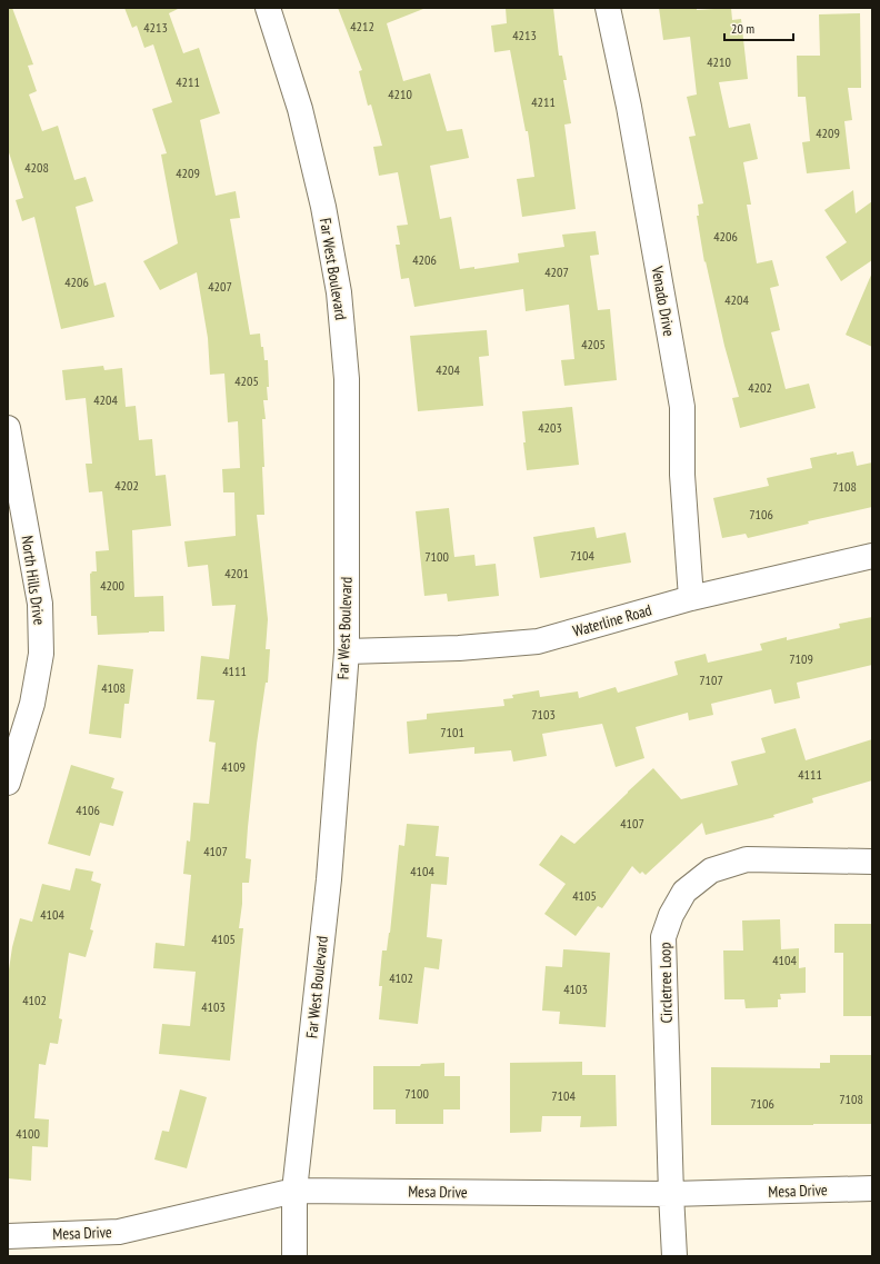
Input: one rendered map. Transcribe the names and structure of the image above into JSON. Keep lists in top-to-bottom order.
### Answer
{
  "streets": {
    "street": [
      "Far West Boulevard",
      "Venado Drive",
      "North Hills Drive",
      "Waterline Road",
      "Circletree Loop",
      "Mesa Drive"
    ]
  },
  "crossings": [
    ["Far West Boulevard", "Waterline Road"],
    ["Far West Boulevard", "Mesa Drive"],
    ["Venado Drive", "Waterline Road"],
    ["Circletree Loop", "Mesa Drive"]
  ],
  "house_numbers": [
    "4212",
    "4213",
    "4213",
    "4210",
    "4211",
    "4210",
    "4211",
    "4209",
    "4208",
    "4209",
    "4206",
    "4206",
    "4207",
    "4206",
    "4207",
    "4204",
    "4205",
    "4204",
    "4205",
    "4202",
    "4204",
    "4203",
    "4202",
    "7108",
    "7106",
    "7104",
    "7100",
    "4201",
    "4200",
    "7109",
    "4111",
    "7107",
    "4108",
    "7103",
    "7101",
    "4109",
    "4111",
    "4106",
    "4107",
    "4107",
    "4104",
    "4105",
    "4104",
    "4105",
    "4104",
    "4102",
    "4103",
    "4102",
    "4103",
    "7100",
    "7104",
    "7108",
    "7106",
    "4100"
  ],
  "scale_bar": "20 m"
}
